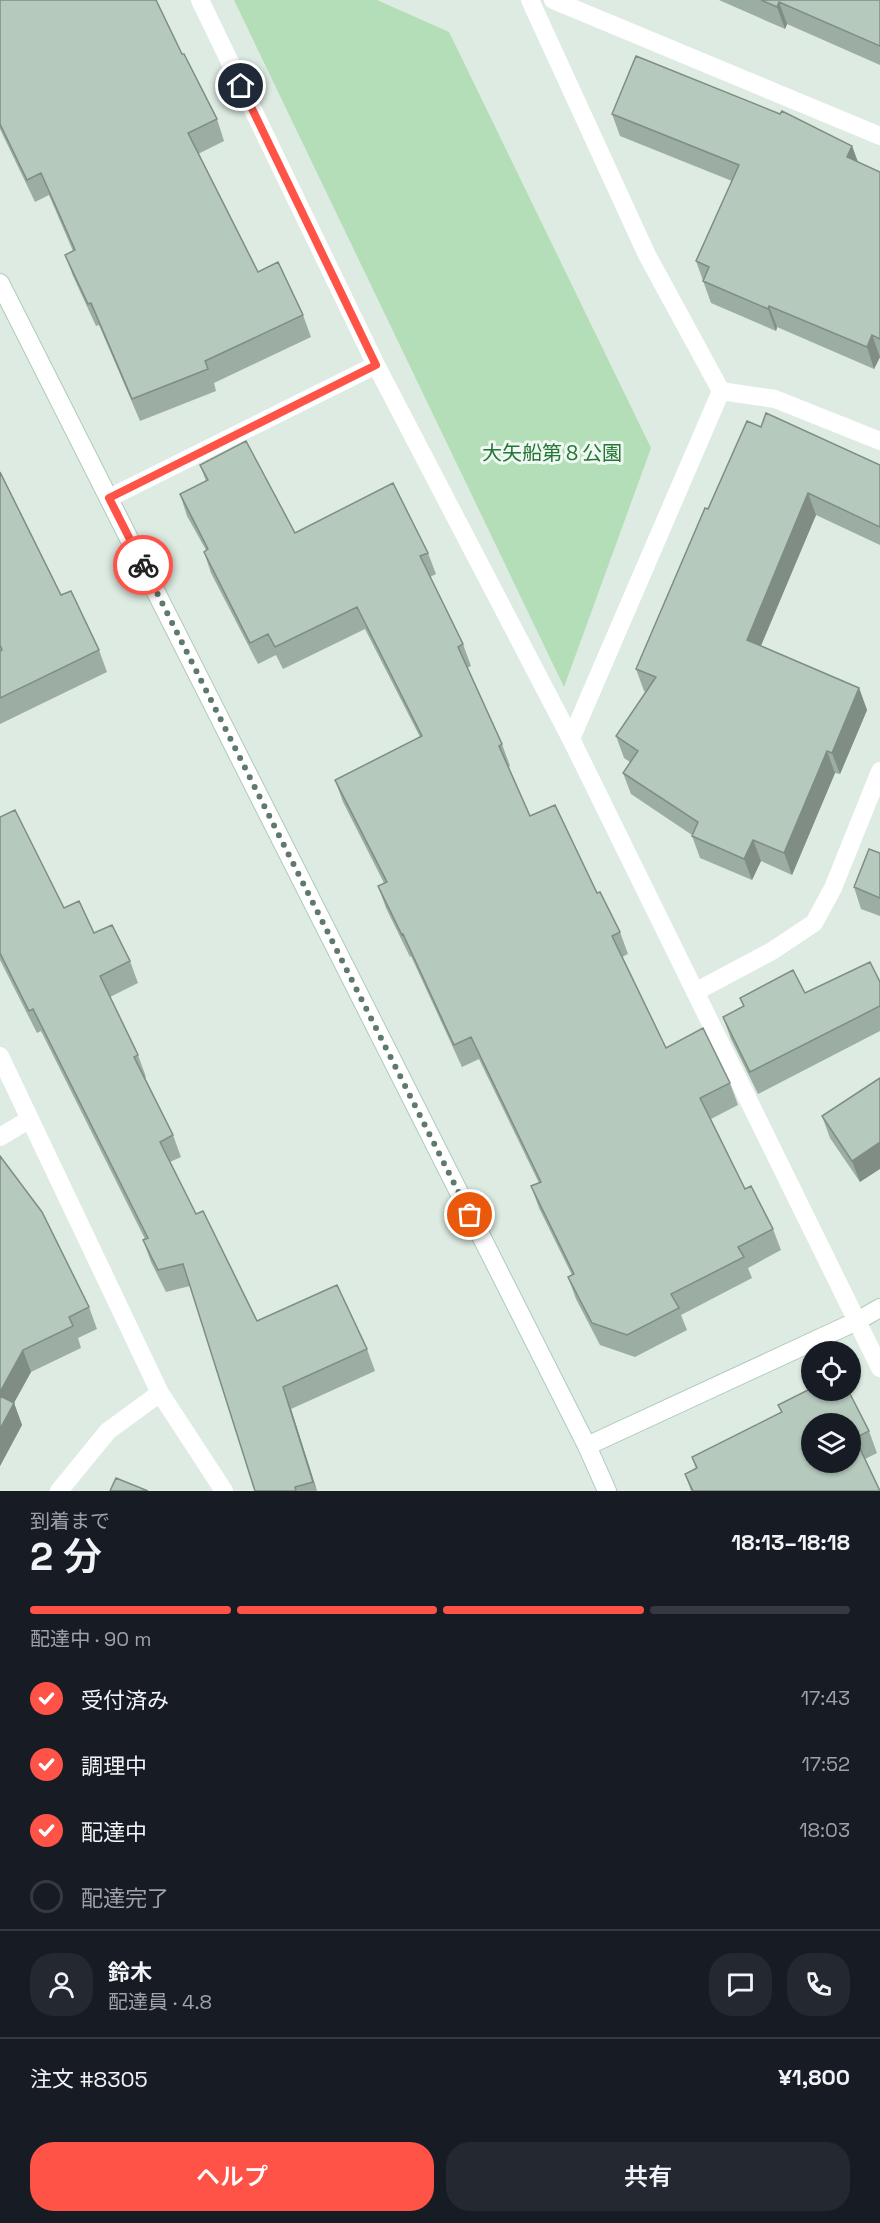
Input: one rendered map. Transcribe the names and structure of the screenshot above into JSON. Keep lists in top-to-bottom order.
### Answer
{
  "parks": ["大矢船第８公園"],
  "page": {
    "heading": ["2 分", "到着まで", "18:13–18:18"],
    "panel": [
      "鈴木",
      "配達員 · 4.8",
      "注文 #8305",
      "¥1,800"
    ],
    "bar": "配達中 · 90 m",
    "list": [
      ["受付済み", "17:43"],
      ["調理中", "17:52"],
      ["配達中", "18:03"],
      "配達完了"
    ],
    "buttons": ["ヘルプ", "共有"]
  }
}
